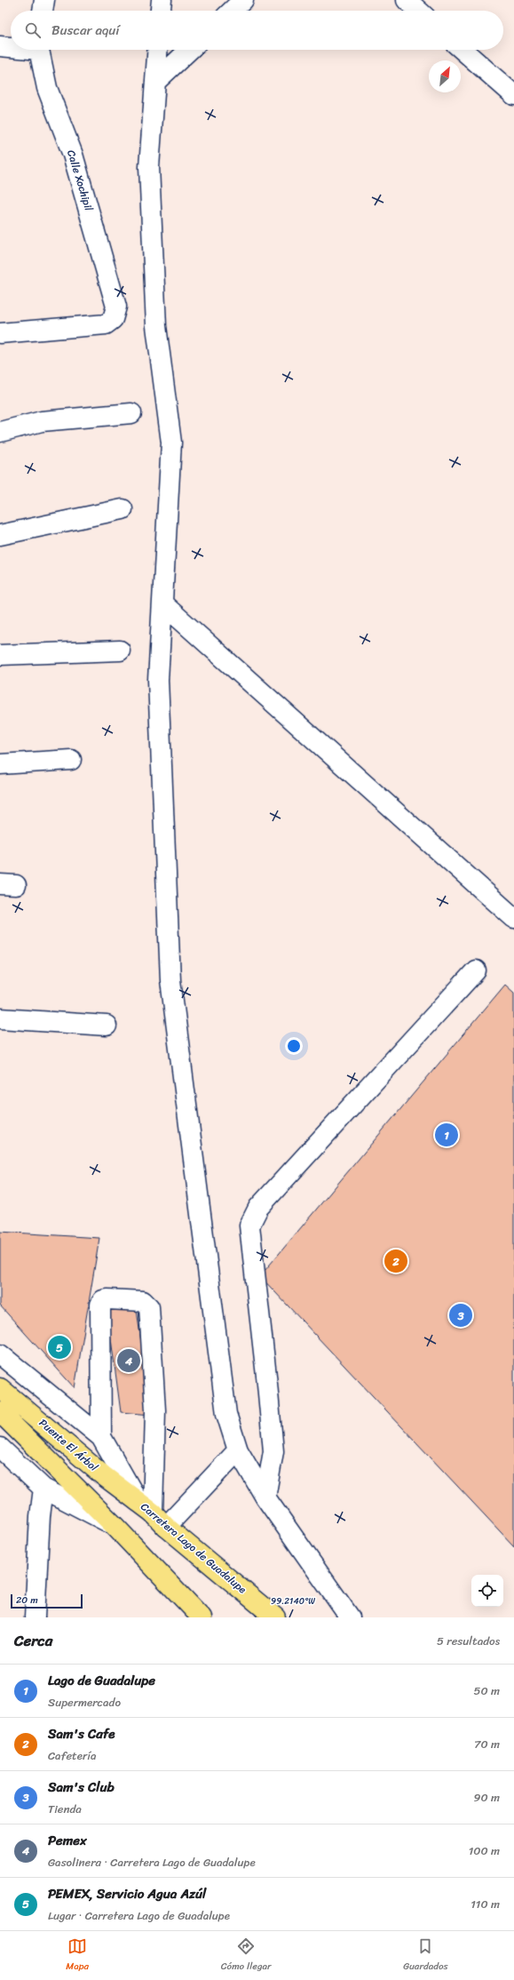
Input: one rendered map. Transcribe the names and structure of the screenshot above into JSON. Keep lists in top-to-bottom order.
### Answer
{
  "streets": {
    "main road": ["Puente El Árbol", "Carretera Lago de Guadalupe"],
    "street": ["Calle Xochipil"]
  },
  "crossings": [
    ["Puente El Árbol", "Carretera Lago de Guadalupe"]
  ],
  "scale_bar": "20 m",
  "north": "top right",
  "page": {
    "search": "Buscar aquí",
    "pins": [
      "1",
      "2",
      "3",
      "5",
      "4"
    ],
    "scale": "20 m",
    "heading": ["Cerca", "5 resultados"],
    "list": [
      {
        "mark": "1",
        "name": "Lago de Guadalupe",
        "note": "Supermercado",
        "value": "50 m"
      },
      {
        "mark": "2",
        "name": "Sam's Cafe",
        "note": "Cafetería",
        "value": "70 m"
      },
      {
        "mark": "3",
        "name": "Sam's Club",
        "note": "Tienda",
        "value": "90 m"
      },
      {
        "mark": "4",
        "name": "Pemex",
        "note": "Gasolinera · Carretera Lago de Guadalupe",
        "value": "100 m"
      },
      {
        "mark": "5",
        "name": "PEMEX, Servicio Agua Azúl",
        "note": "Lugar · Carretera Lago de Guadalupe",
        "value": "110 m"
      }
    ],
    "nav": ["Mapa", "Cómo llegar", "Guardados"]
  },
  "coordinates": ["99.2140°W"]
}
